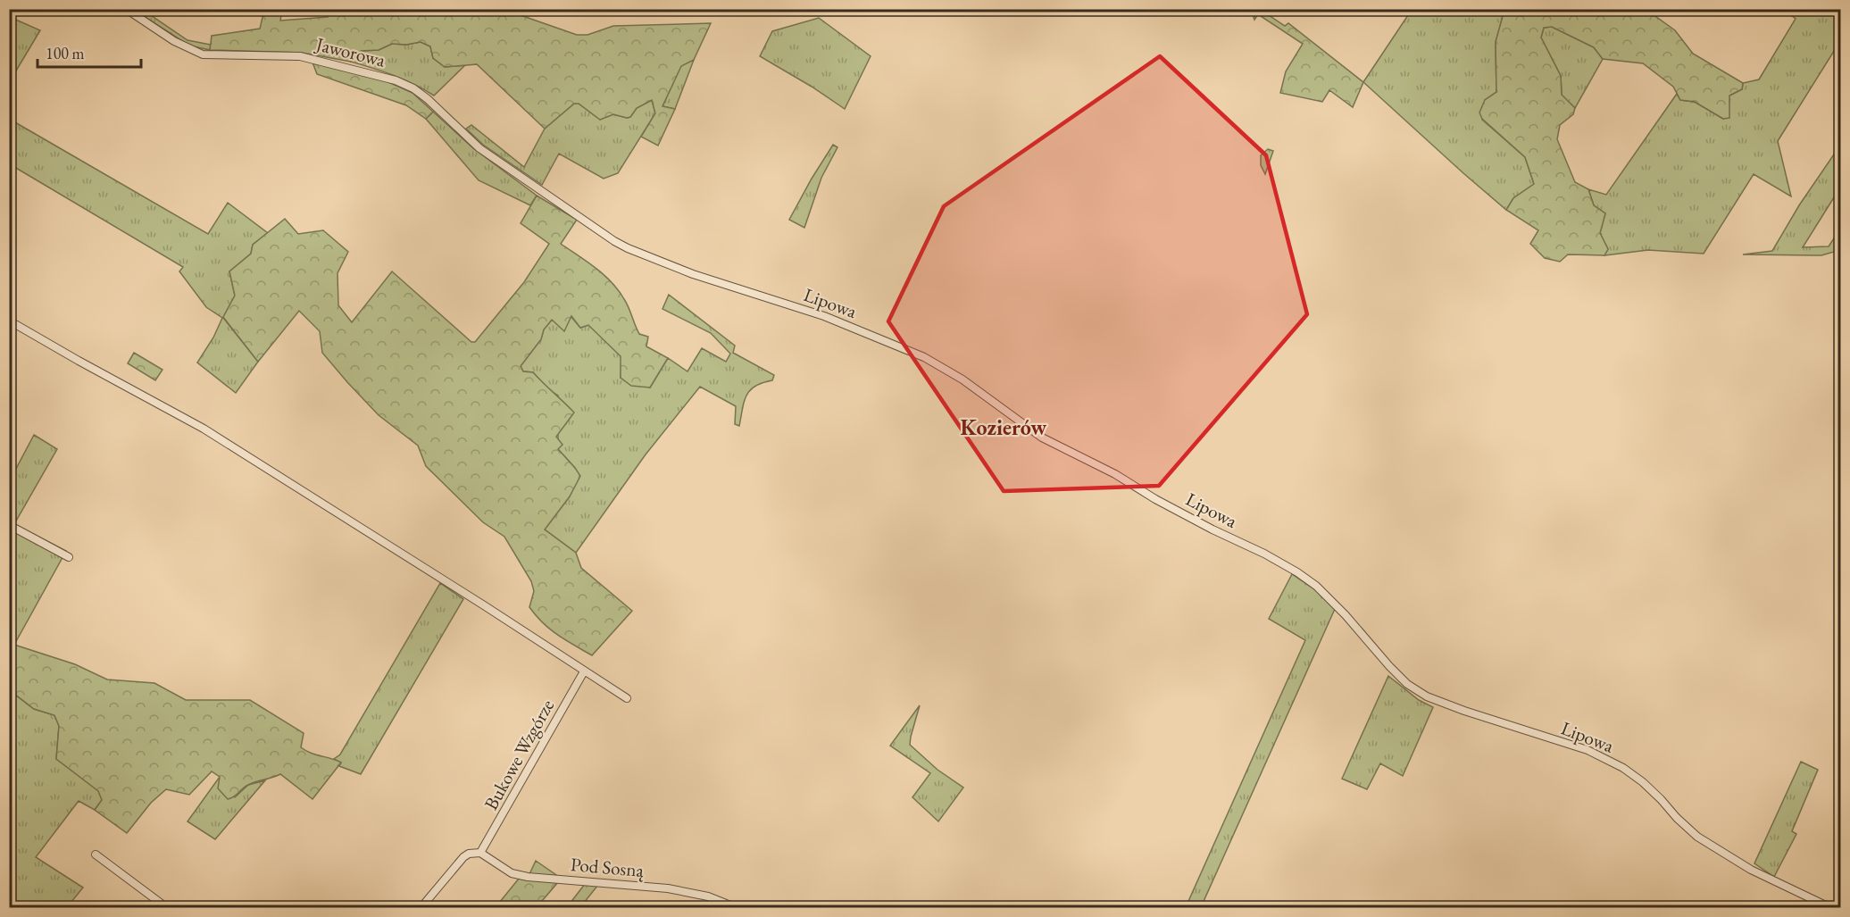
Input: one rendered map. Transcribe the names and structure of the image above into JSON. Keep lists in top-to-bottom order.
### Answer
{
  "streets": {
    "street": [
      "Jaworowa",
      "Lipowa",
      "Bukowe Wzgórze",
      "Pod Sosną"
    ]
  },
  "crossings": [
    ["Jaworowa", "Lipowa"],
    ["Bukowe Wzgórze", "Pod Sosną"]
  ],
  "districts": ["Kozierów"],
  "scale_bar": "100 m"
}
